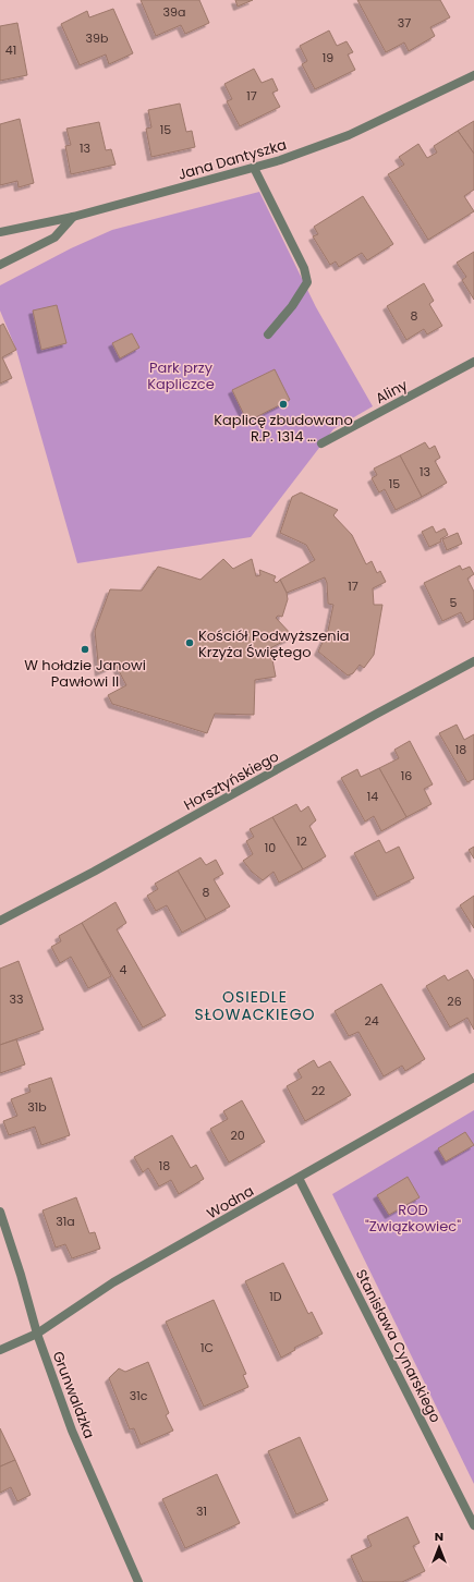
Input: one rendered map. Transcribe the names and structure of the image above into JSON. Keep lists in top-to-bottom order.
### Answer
{
  "streets": {
    "street": [
      "Jana Dantyszka",
      "Aliny",
      "Horsztyńskiego",
      "Wodna",
      "Stanisława Cynarskiego",
      "Grunwaldzka"
    ]
  },
  "crossings": [
    ["Wodna", "Stanisława Cynarskiego"],
    ["Wodna", "Grunwaldzka"]
  ],
  "districts": ["OSIEDLE SŁOWACKIEGO"],
  "parks": ["Park przy Kapliczce", "ROD \"Związkowiec\""],
  "places": ["Kaplicę zbudowano R.P. 1314 ...", "Kościół Podwyższenia Krzyża Świętego", "W hołdzie Janowi Pawłowi II"],
  "house_numbers": [
    "39a",
    "37",
    "39b",
    "41",
    "19",
    "17",
    "15",
    "13",
    "8",
    "13",
    "15",
    "17",
    "5",
    "18",
    "16",
    "14",
    "12",
    "10",
    "8",
    "4",
    "33",
    "26",
    "24",
    "22",
    "31b",
    "20",
    "18",
    "31a",
    "1D",
    "1C",
    "31c",
    "31"
  ],
  "north": "top"
}
